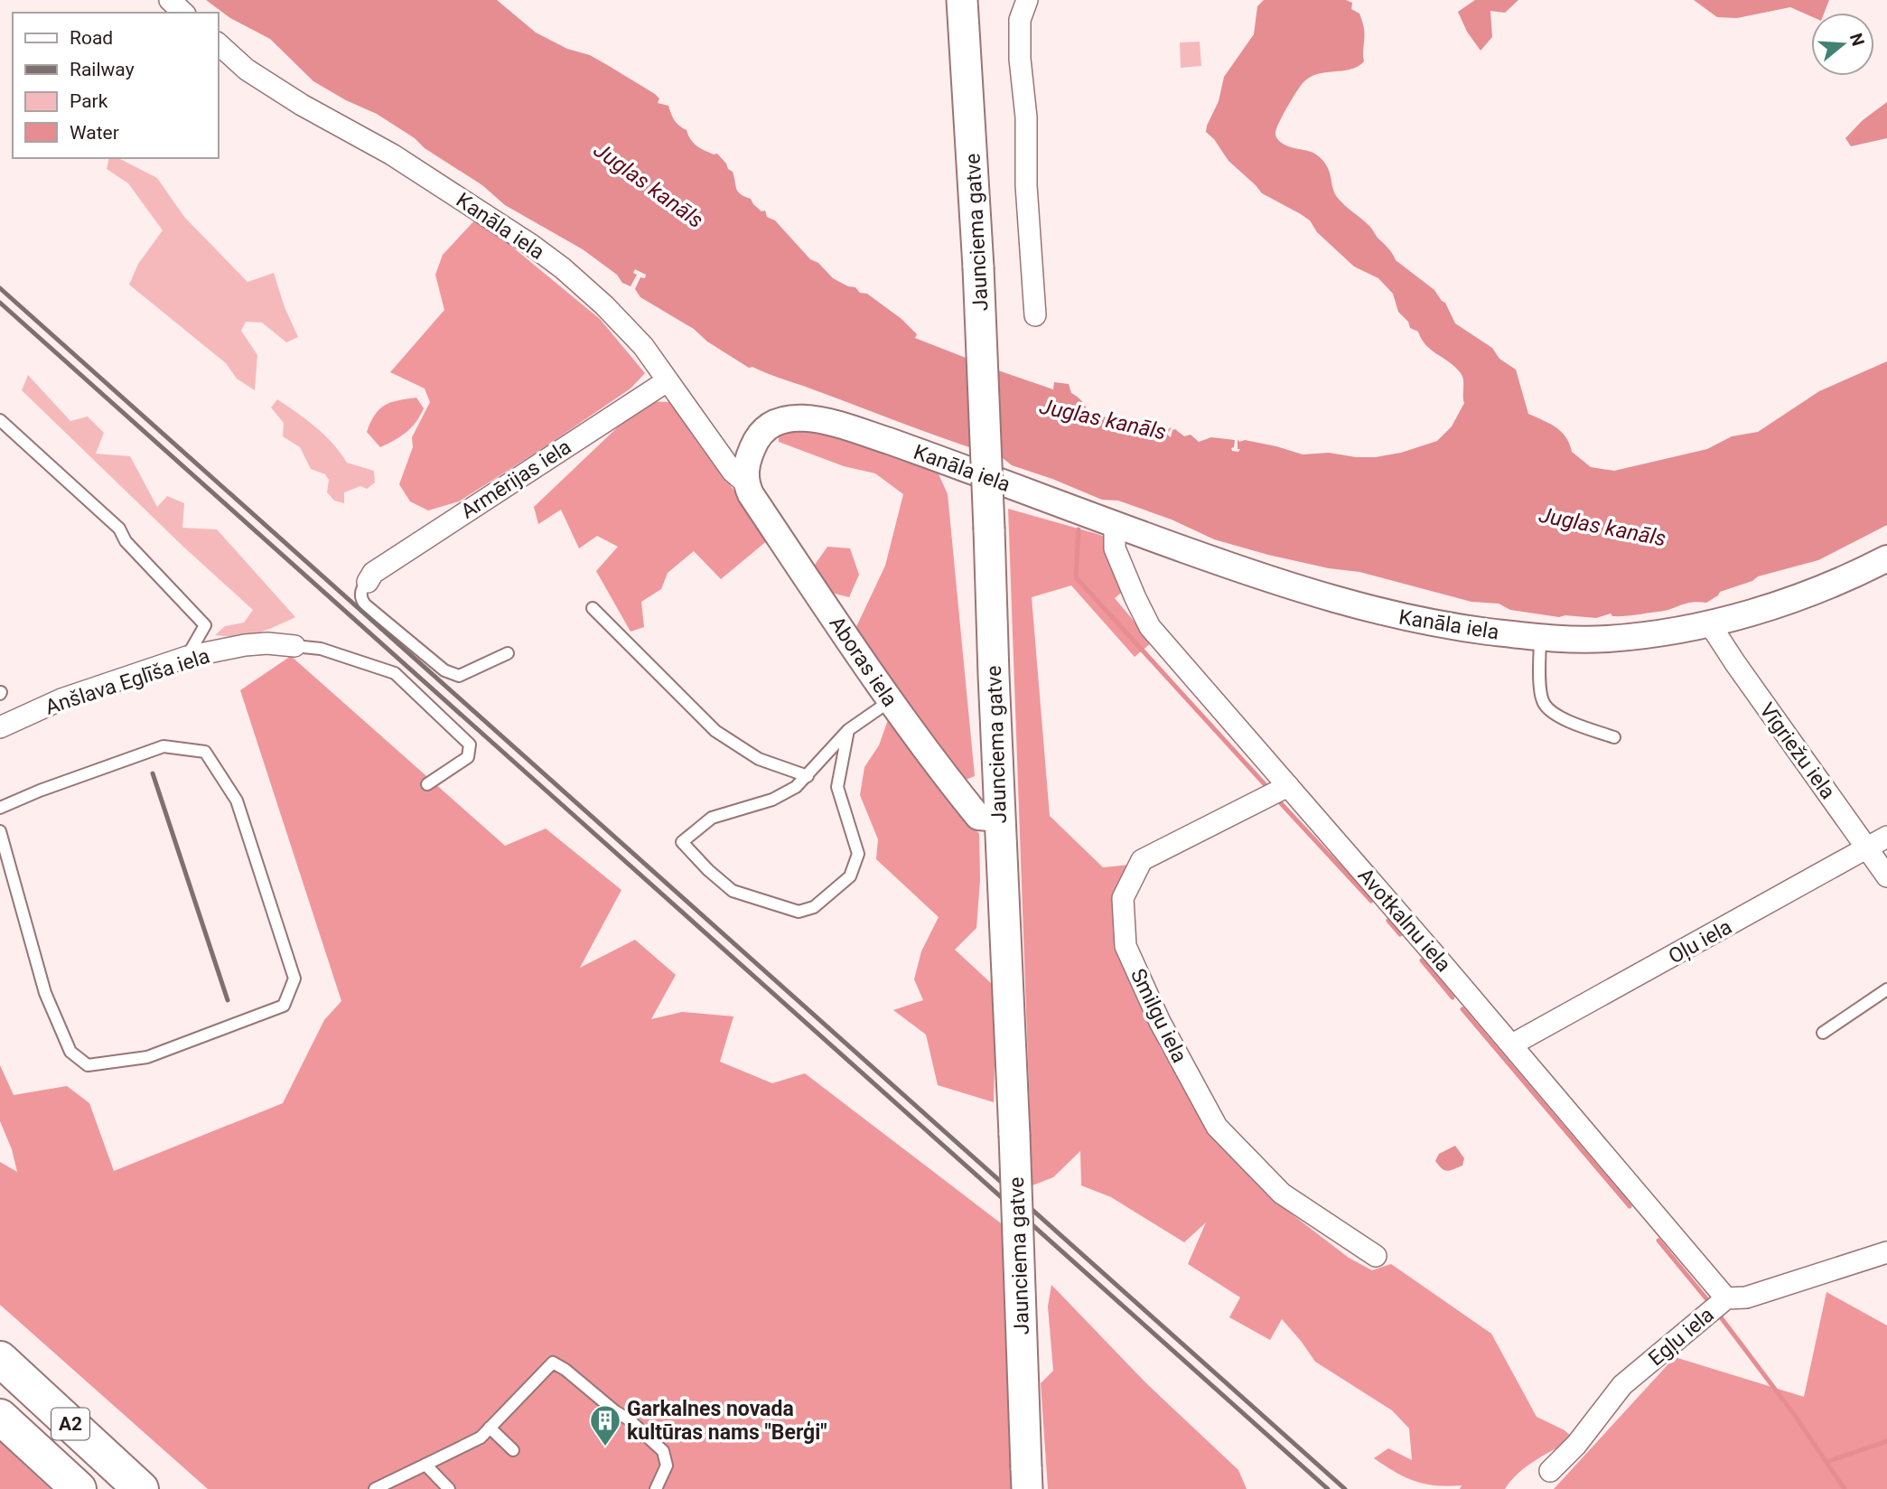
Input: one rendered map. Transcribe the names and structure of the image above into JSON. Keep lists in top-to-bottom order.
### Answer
{
  "streets": {
    "highway": ["A2"],
    "main road": ["Jaunciema gatve"],
    "street": [
      "Kanāla iela",
      "Armērijas iela",
      "Aboras iela",
      "Anšlava Eglīša iela",
      "Vīgriežu iela",
      "Avotkalnu iela",
      "Oļu iela",
      "Smilgu iela",
      "Egļu iela"
    ]
  },
  "crossings": [
    ["Kanāla iela", "Armērijas iela"],
    ["Kanāla iela", "Aboras iela"],
    ["Kanāla iela", "Vīgriežu iela"],
    ["Kanāla iela", "Avotkalnu iela"],
    ["Jaunciema gatve", "Aboras iela"],
    ["Vīgriežu iela", "Oļu iela"],
    ["Avotkalnu iela", "Oļu iela"],
    ["Avotkalnu iela", "Smilgu iela"],
    ["Avotkalnu iela", "Egļu iela"]
  ],
  "water": ["Juglas kanāls"],
  "places": {
    "building": ["Garkalnes novada kultūras nams \"Berģi\""]
  },
  "legend": [
    "Road",
    "Railway",
    "Park",
    "Water"
  ],
  "north": "right"
}
